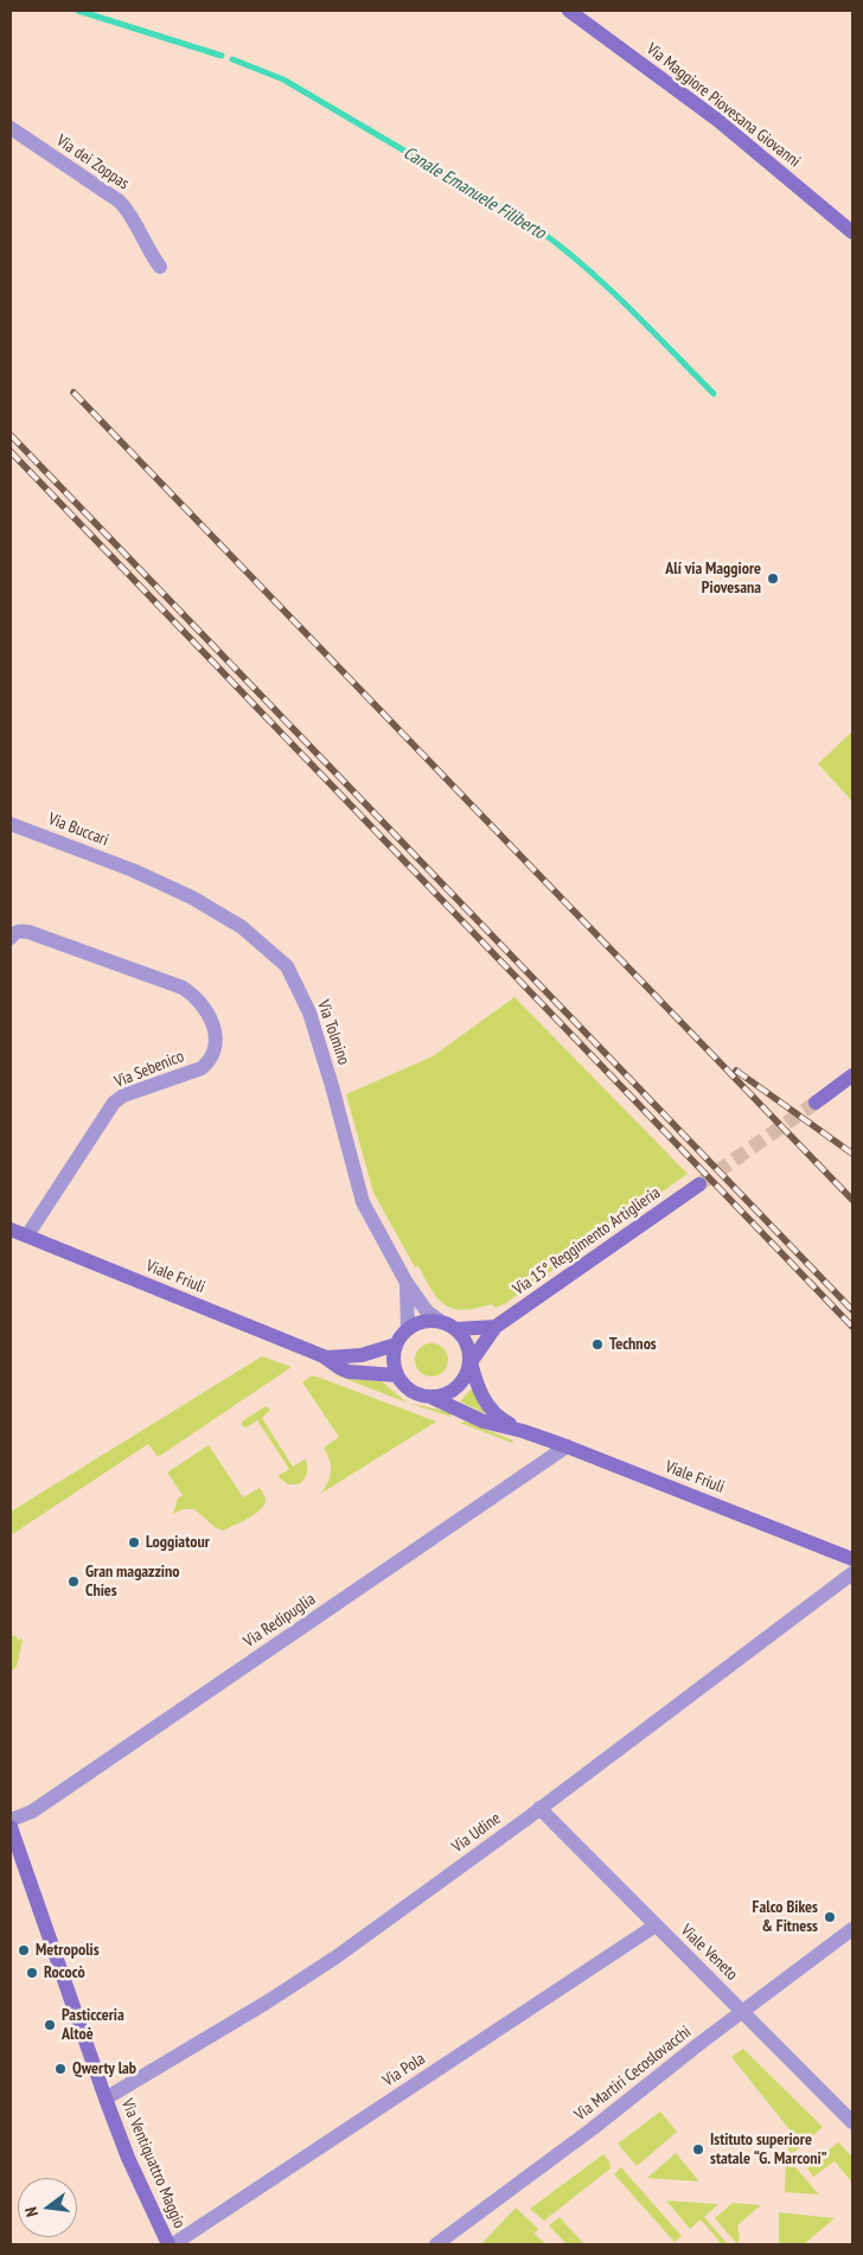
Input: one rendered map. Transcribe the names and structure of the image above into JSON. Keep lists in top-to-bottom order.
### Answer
{
  "streets": {
    "street": [
      "Via Maggiore Piovesana Giovanni",
      "Via dei Zoppas",
      "Via Buccari",
      "Via Tolmino",
      "Via Sebenico",
      "Via 15° Reggimento Artiglieria",
      "Viale Friuli",
      "Via Redipuglia",
      "Via Udine",
      "Viale Veneto",
      "Via Pola",
      "Via Martiri Cecoslovacchi",
      "Via Ventiquattro Maggio"
    ]
  },
  "crossings": [
    ["Via Buccari", "Via Tolmino"],
    ["Via Tolmino", "Viale Friuli"],
    ["Via Sebenico", "Viale Friuli"],
    ["Viale Friuli", "Via Redipuglia"],
    ["Via Udine", "Viale Veneto"],
    ["Via Udine", "Via Ventiquattro Maggio"],
    ["Viale Veneto", "Via Pola"],
    ["Viale Veneto", "Via Martiri Cecoslovacchi"],
    ["Via Pola", "Via Ventiquattro Maggio"]
  ],
  "water": ["Canale Emanuele Filiberto"],
  "places": [
    "Alí via Maggiore Piovesana",
    "Technos",
    "Loggiatour",
    "Gran magazzino Chies",
    "Falco Bikes & Fitness",
    "Metropolis",
    "Rococò",
    "Pasticceria Altoè",
    "Qwerty lab",
    "Istituto superiore statale “G. Marconi”"
  ],
  "north": "left"
}
